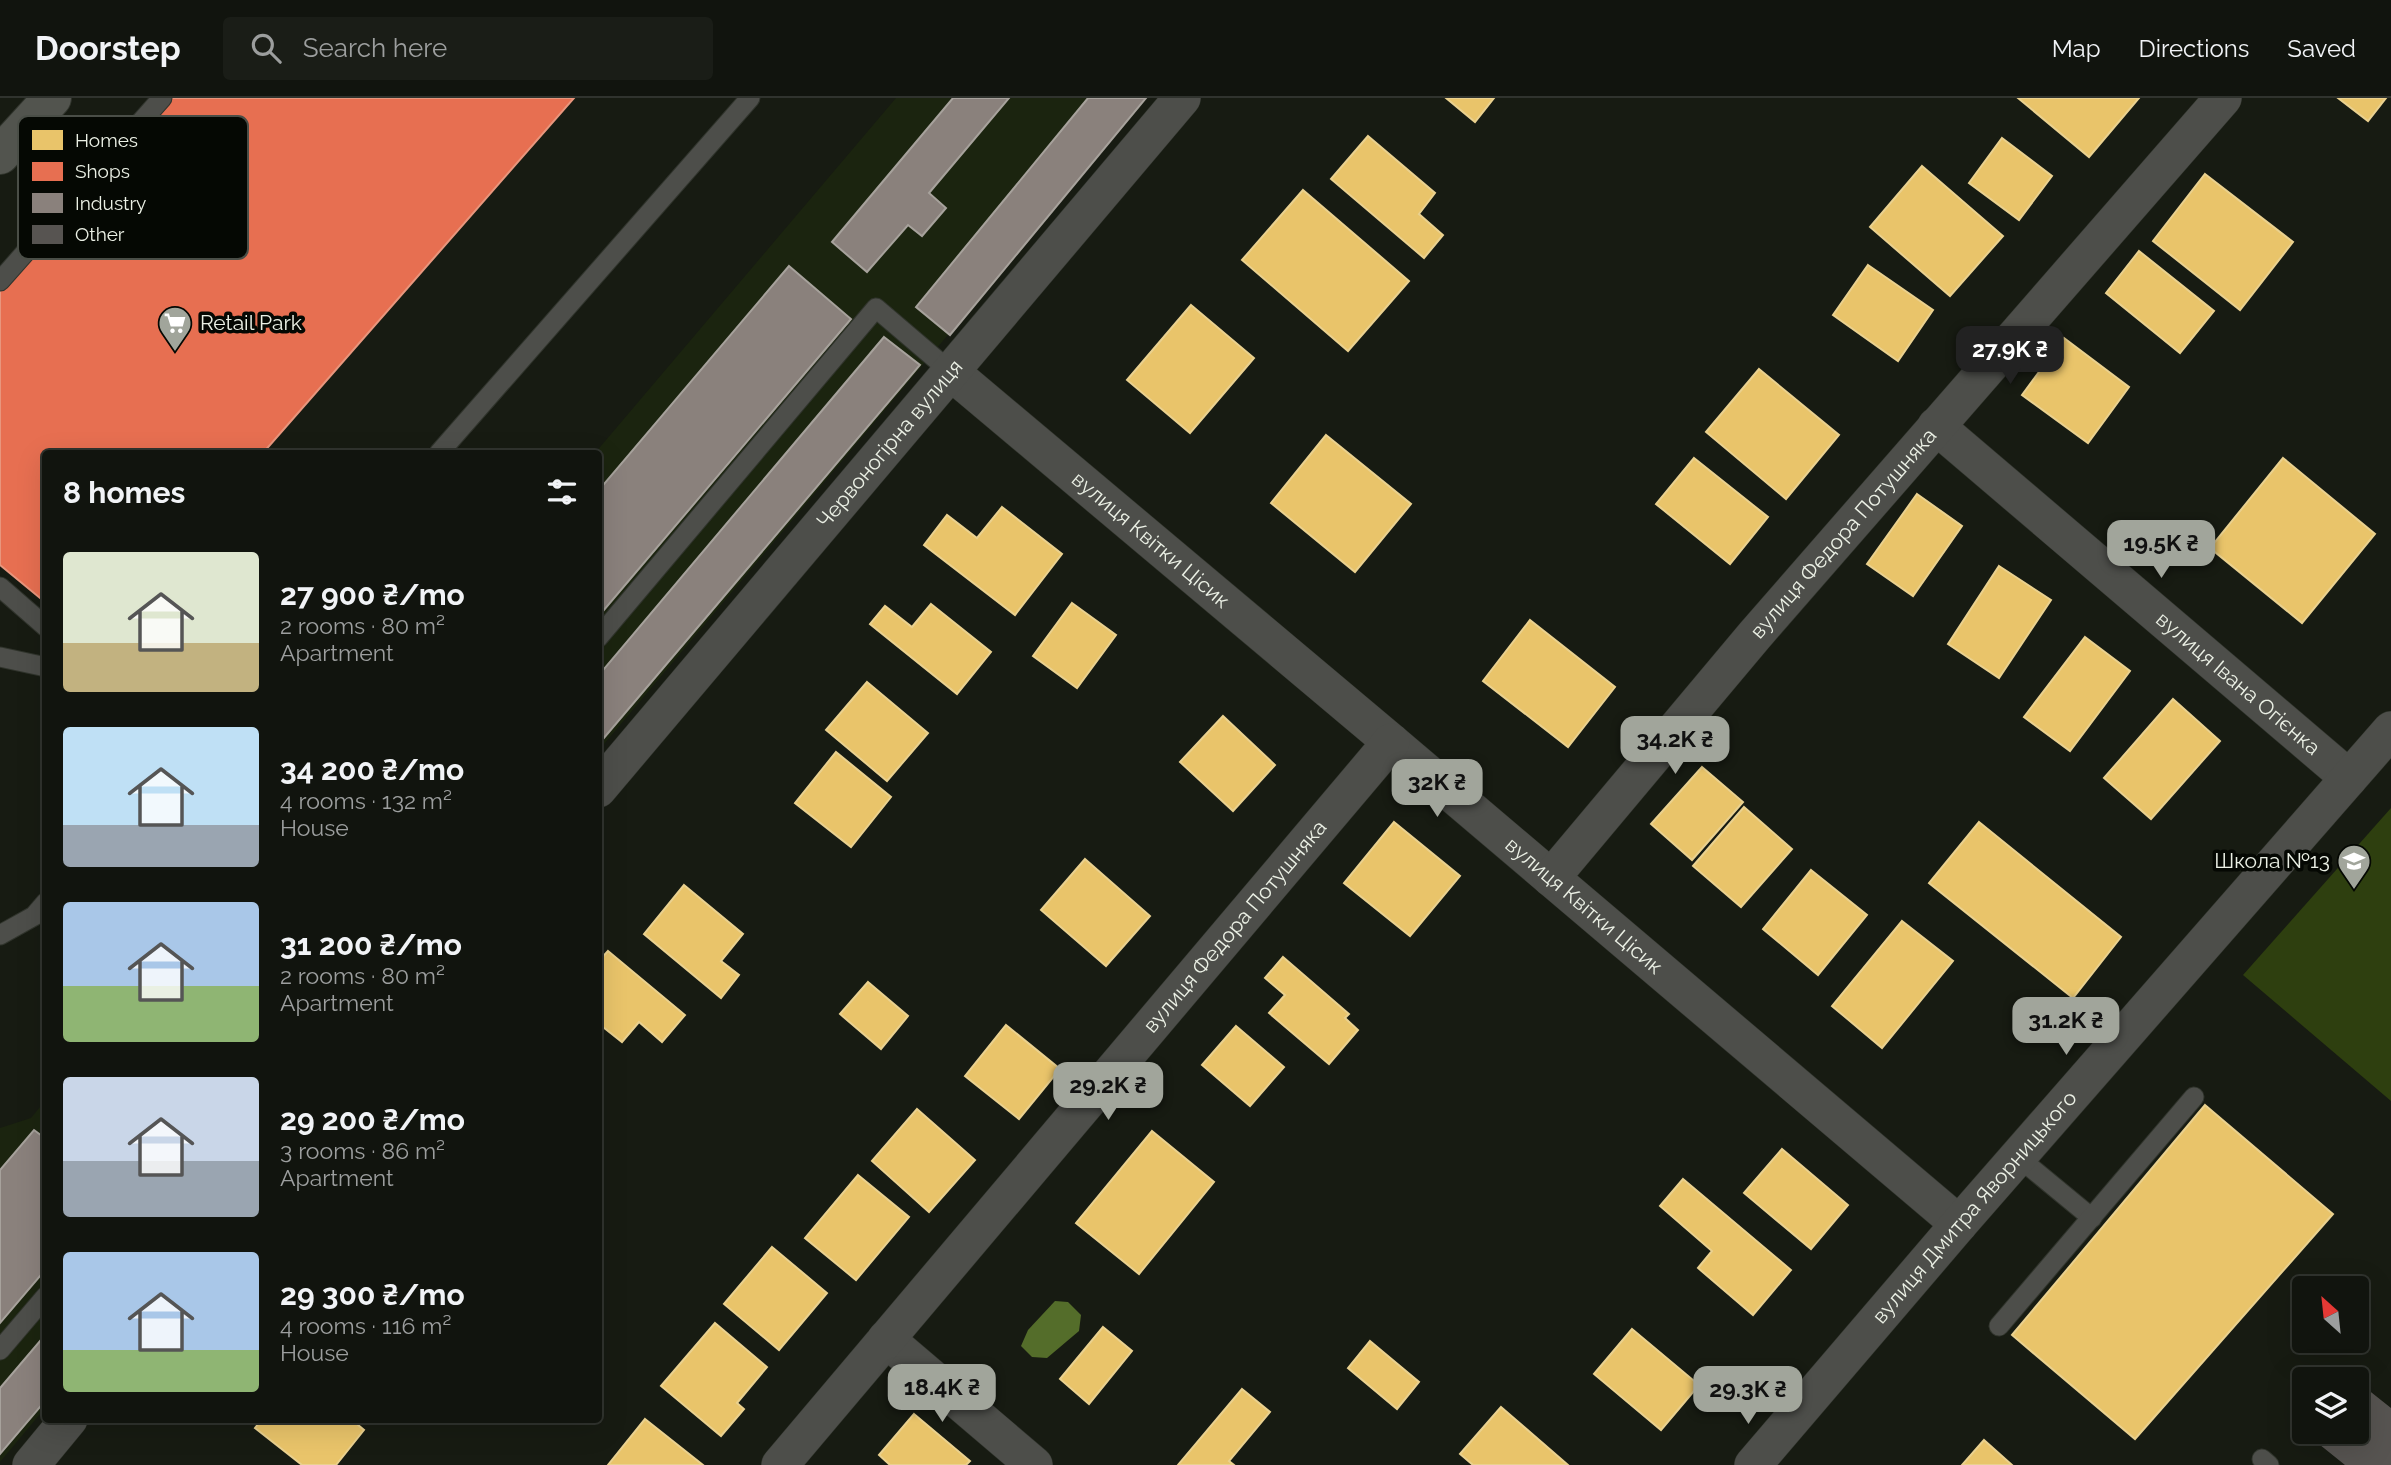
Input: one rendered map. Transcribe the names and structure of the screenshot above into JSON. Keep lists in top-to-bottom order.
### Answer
{
  "streets": {
    "street": [
      "Червоногірна вулиця",
      "вулиця Федора Потушняка",
      "вулиця Квітки Цісик",
      "вулиця Івана Огієнка",
      "вулиця Дмитра Яворницького"
    ]
  },
  "crossings": [
    ["Червоногірна вулиця", "вулиця Квітки Цісик"],
    ["вулиця Федора Потушняка", "вулиця Квітки Цісик"],
    ["вулиця Федора Потушняка", "вулиця Івана Огієнка"],
    ["вулиця Квітки Цісик", "вулиця Дмитра Яворницького"],
    ["вулиця Івана Огієнка", "вулиця Дмитра Яворницького"]
  ],
  "places": {
    "supermarket": ["Retail Park"],
    "school or university": ["Школа №13"]
  },
  "legend": [
    "Homes",
    "Shops",
    "Industry",
    "Other"
  ],
  "north": "top left",
  "page": {
    "header": "Doorstep",
    "search": "Search here",
    "nav": ["Map", "Directions", "Saved"],
    "price": [
      "27.9K ₴",
      "19.5K ₴",
      "34.2K ₴",
      "32K ₴",
      "31.2K ₴",
      "29.2K ₴",
      "18.4K ₴",
      "29.3K ₴"
    ],
    "heading": "8 homes",
    "list": [
      {
        "name": "27 900 ₴/mo",
        "note": "2 rooms · 80 m² · Apartment"
      },
      {
        "name": "34 200 ₴/mo",
        "note": "4 rooms · 132 m² · House"
      },
      {
        "name": "31 200 ₴/mo",
        "note": "2 rooms · 80 m² · Apartment"
      },
      {
        "name": "29 200 ₴/mo",
        "note": "3 rooms · 86 m² · Apartment"
      },
      {
        "name": "29 300 ₴/mo",
        "note": "4 rooms · 116 m² · House"
      }
    ]
  }
}
